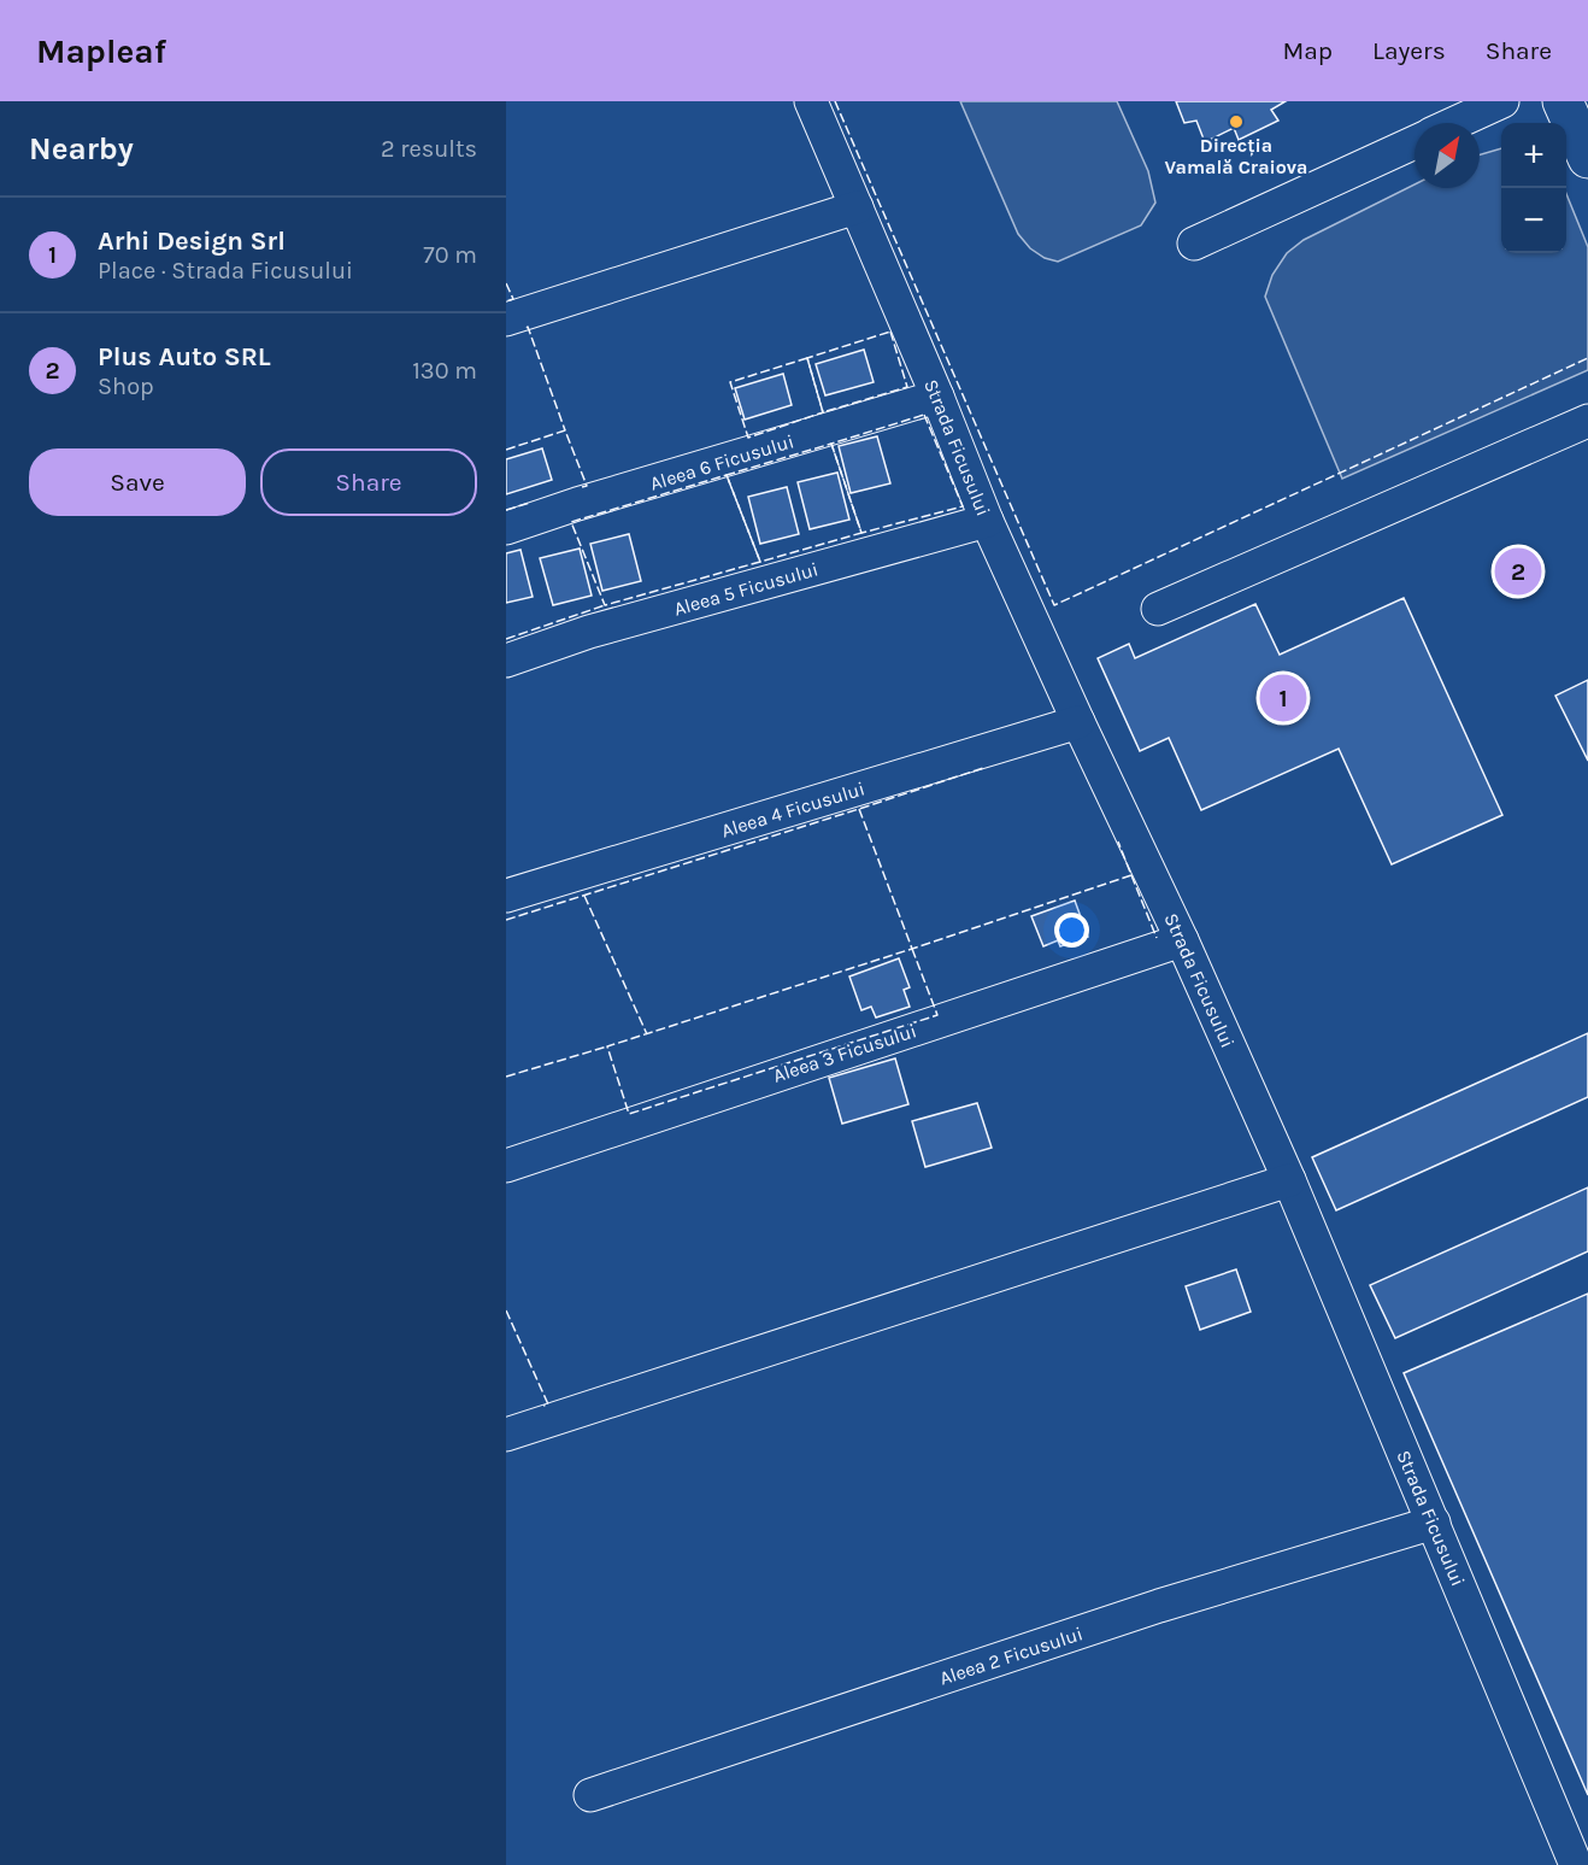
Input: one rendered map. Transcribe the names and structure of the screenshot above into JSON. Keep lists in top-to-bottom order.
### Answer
{
  "streets": {
    "street": [
      "Strada Ficusului",
      "Aleea 6 Ficusului",
      "Aleea 5 Ficusului",
      "Aleea 4 Ficusului",
      "Aleea 3 Ficusului",
      "Aleea 2 Ficusului"
    ]
  },
  "crossings": [
    ["Strada Ficusului", "Aleea 6 Ficusului"],
    ["Strada Ficusului", "Aleea 5 Ficusului"],
    ["Strada Ficusului", "Aleea 4 Ficusului"],
    ["Strada Ficusului", "Aleea 3 Ficusului"],
    ["Strada Ficusului", "Aleea 2 Ficusului"]
  ],
  "places": ["Direcția Vamală Craiova"],
  "north": "top right",
  "page": {
    "header": "Mapleaf",
    "nav": ["Map", "Layers", "Share"],
    "heading": ["Nearby", "2 results"],
    "map_buttons": ["+", "−"],
    "list": [
      {
        "mark": "1",
        "name": "Arhi Design Srl",
        "note": "Place · Strada Ficusului",
        "value": "70 m"
      },
      {
        "mark": "2",
        "name": "Plus Auto SRL",
        "note": "Shop",
        "value": "130 m"
      }
    ],
    "buttons": ["Save", "Share"],
    "pins": ["2", "1"]
  }
}
